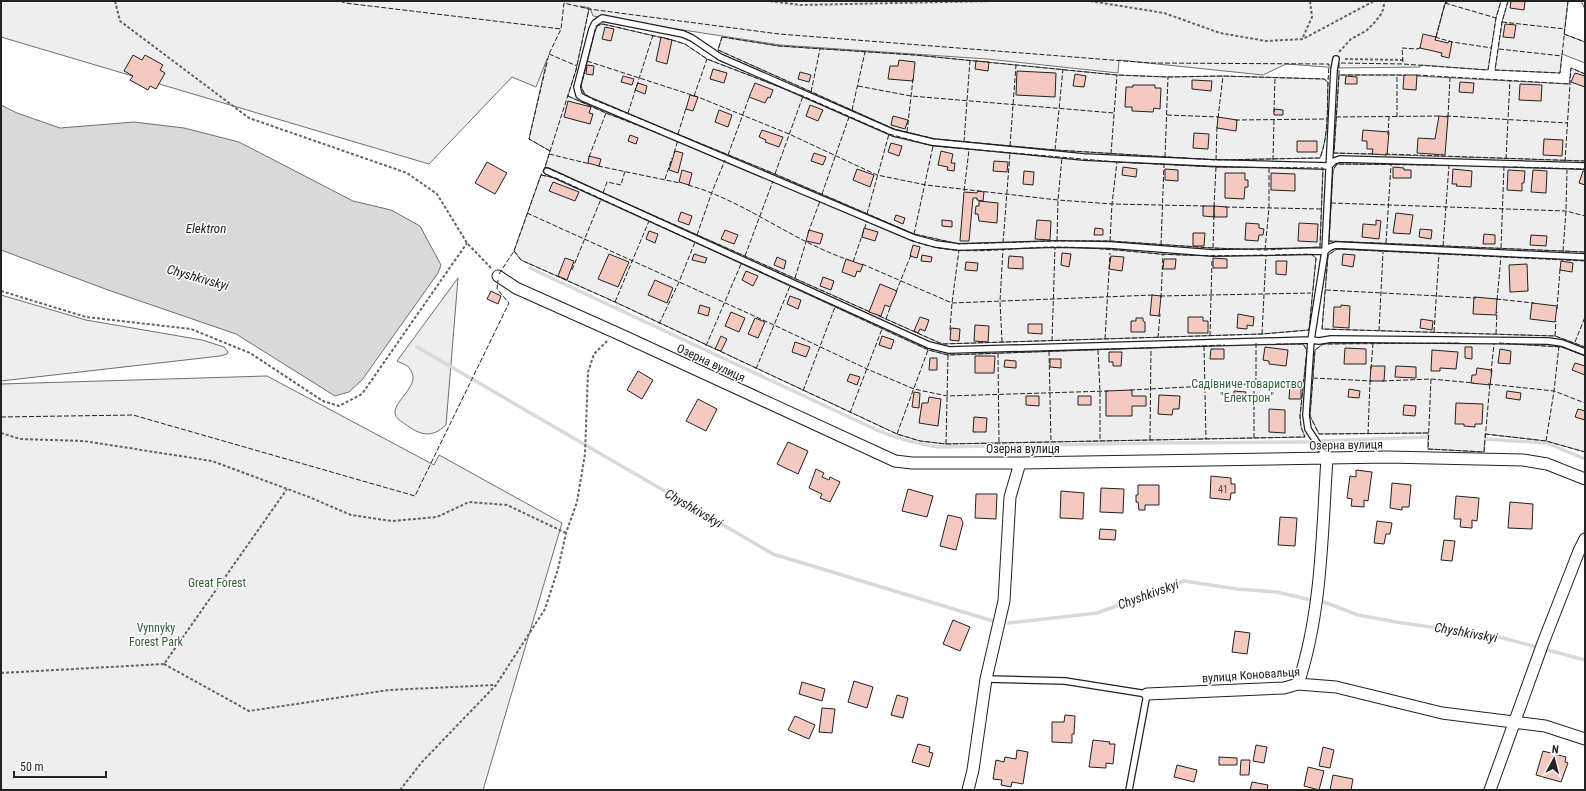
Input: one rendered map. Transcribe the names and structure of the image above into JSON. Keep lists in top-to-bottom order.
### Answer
{
  "streets": {
    "street": ["Озерна вулиця", "вулиця Коновальця"]
  },
  "water": ["Elektron", "Chyshkivskyi"],
  "parks": ["Садівниче товариство \"Електрон\"", "Great Forest", "Vynnyky Forest Park"],
  "house_numbers": ["41"],
  "scale_bar": "50 m",
  "north": "top"
}
